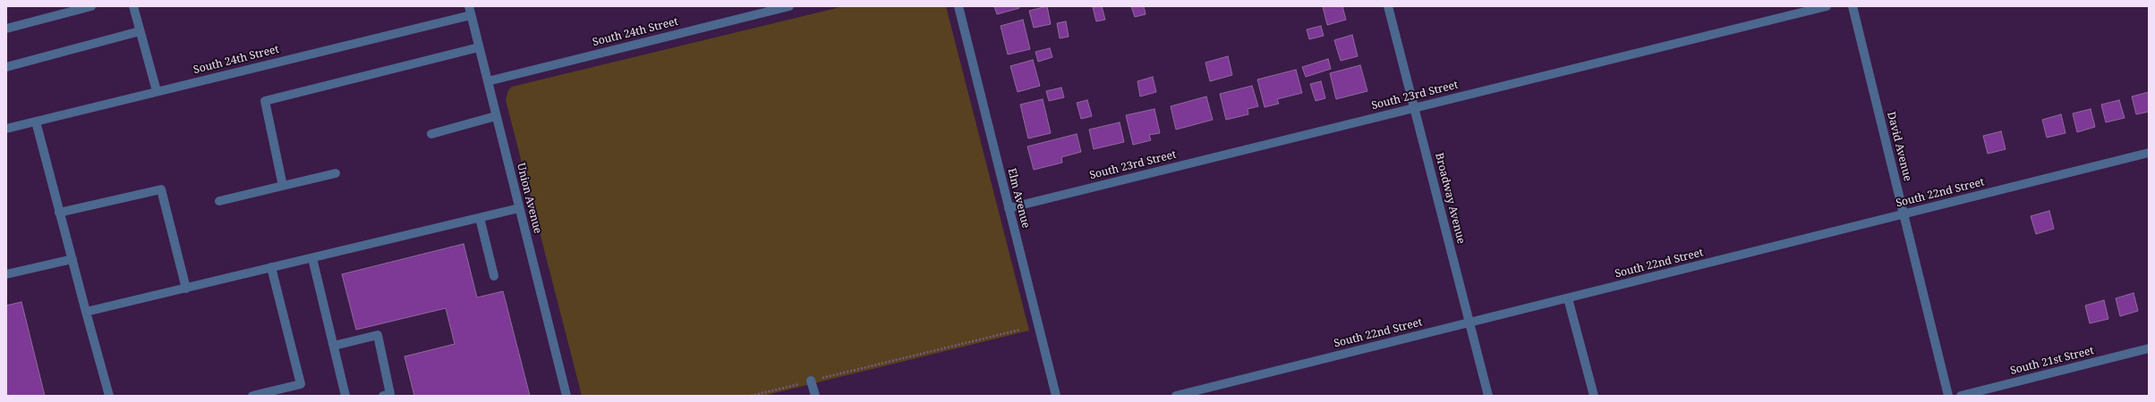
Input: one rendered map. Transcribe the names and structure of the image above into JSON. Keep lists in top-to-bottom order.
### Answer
{
  "streets": {
    "street": [
      "South 24th Street",
      "South 23rd Street",
      "David Avenue",
      "South 22nd Street",
      "Union Avenue",
      "Elm Avenue",
      "Broadway Avenue",
      "South 21st Street"
    ]
  },
  "crossings": [
    ["South 24th Street", "Union Avenue"],
    ["South 23rd Street", "Elm Avenue"],
    ["South 23rd Street", "Broadway Avenue"],
    ["David Avenue", "South 22nd Street"],
    ["South 22nd Street", "Broadway Avenue"]
  ]
}
